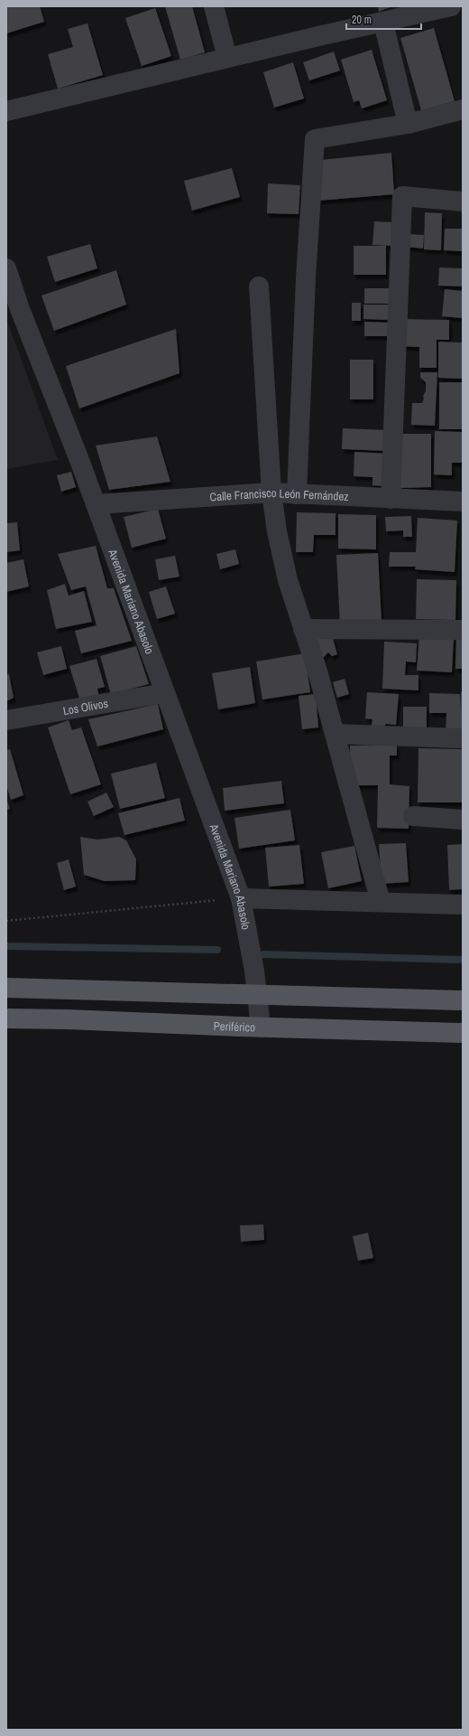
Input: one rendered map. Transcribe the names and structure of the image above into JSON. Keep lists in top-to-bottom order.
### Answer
{
  "streets": {
    "main road": ["Periférico"],
    "street": ["Calle Francisco León Fernández", "Avenida Mariano Abasolo", "Los Olivos"]
  },
  "crossings": [
    ["Calle Francisco León Fernández", "Avenida Mariano Abasolo"],
    ["Avenida Mariano Abasolo", "Los Olivos"],
    ["Avenida Mariano Abasolo", "Periférico"]
  ],
  "scale_bar": "20 m"
}
